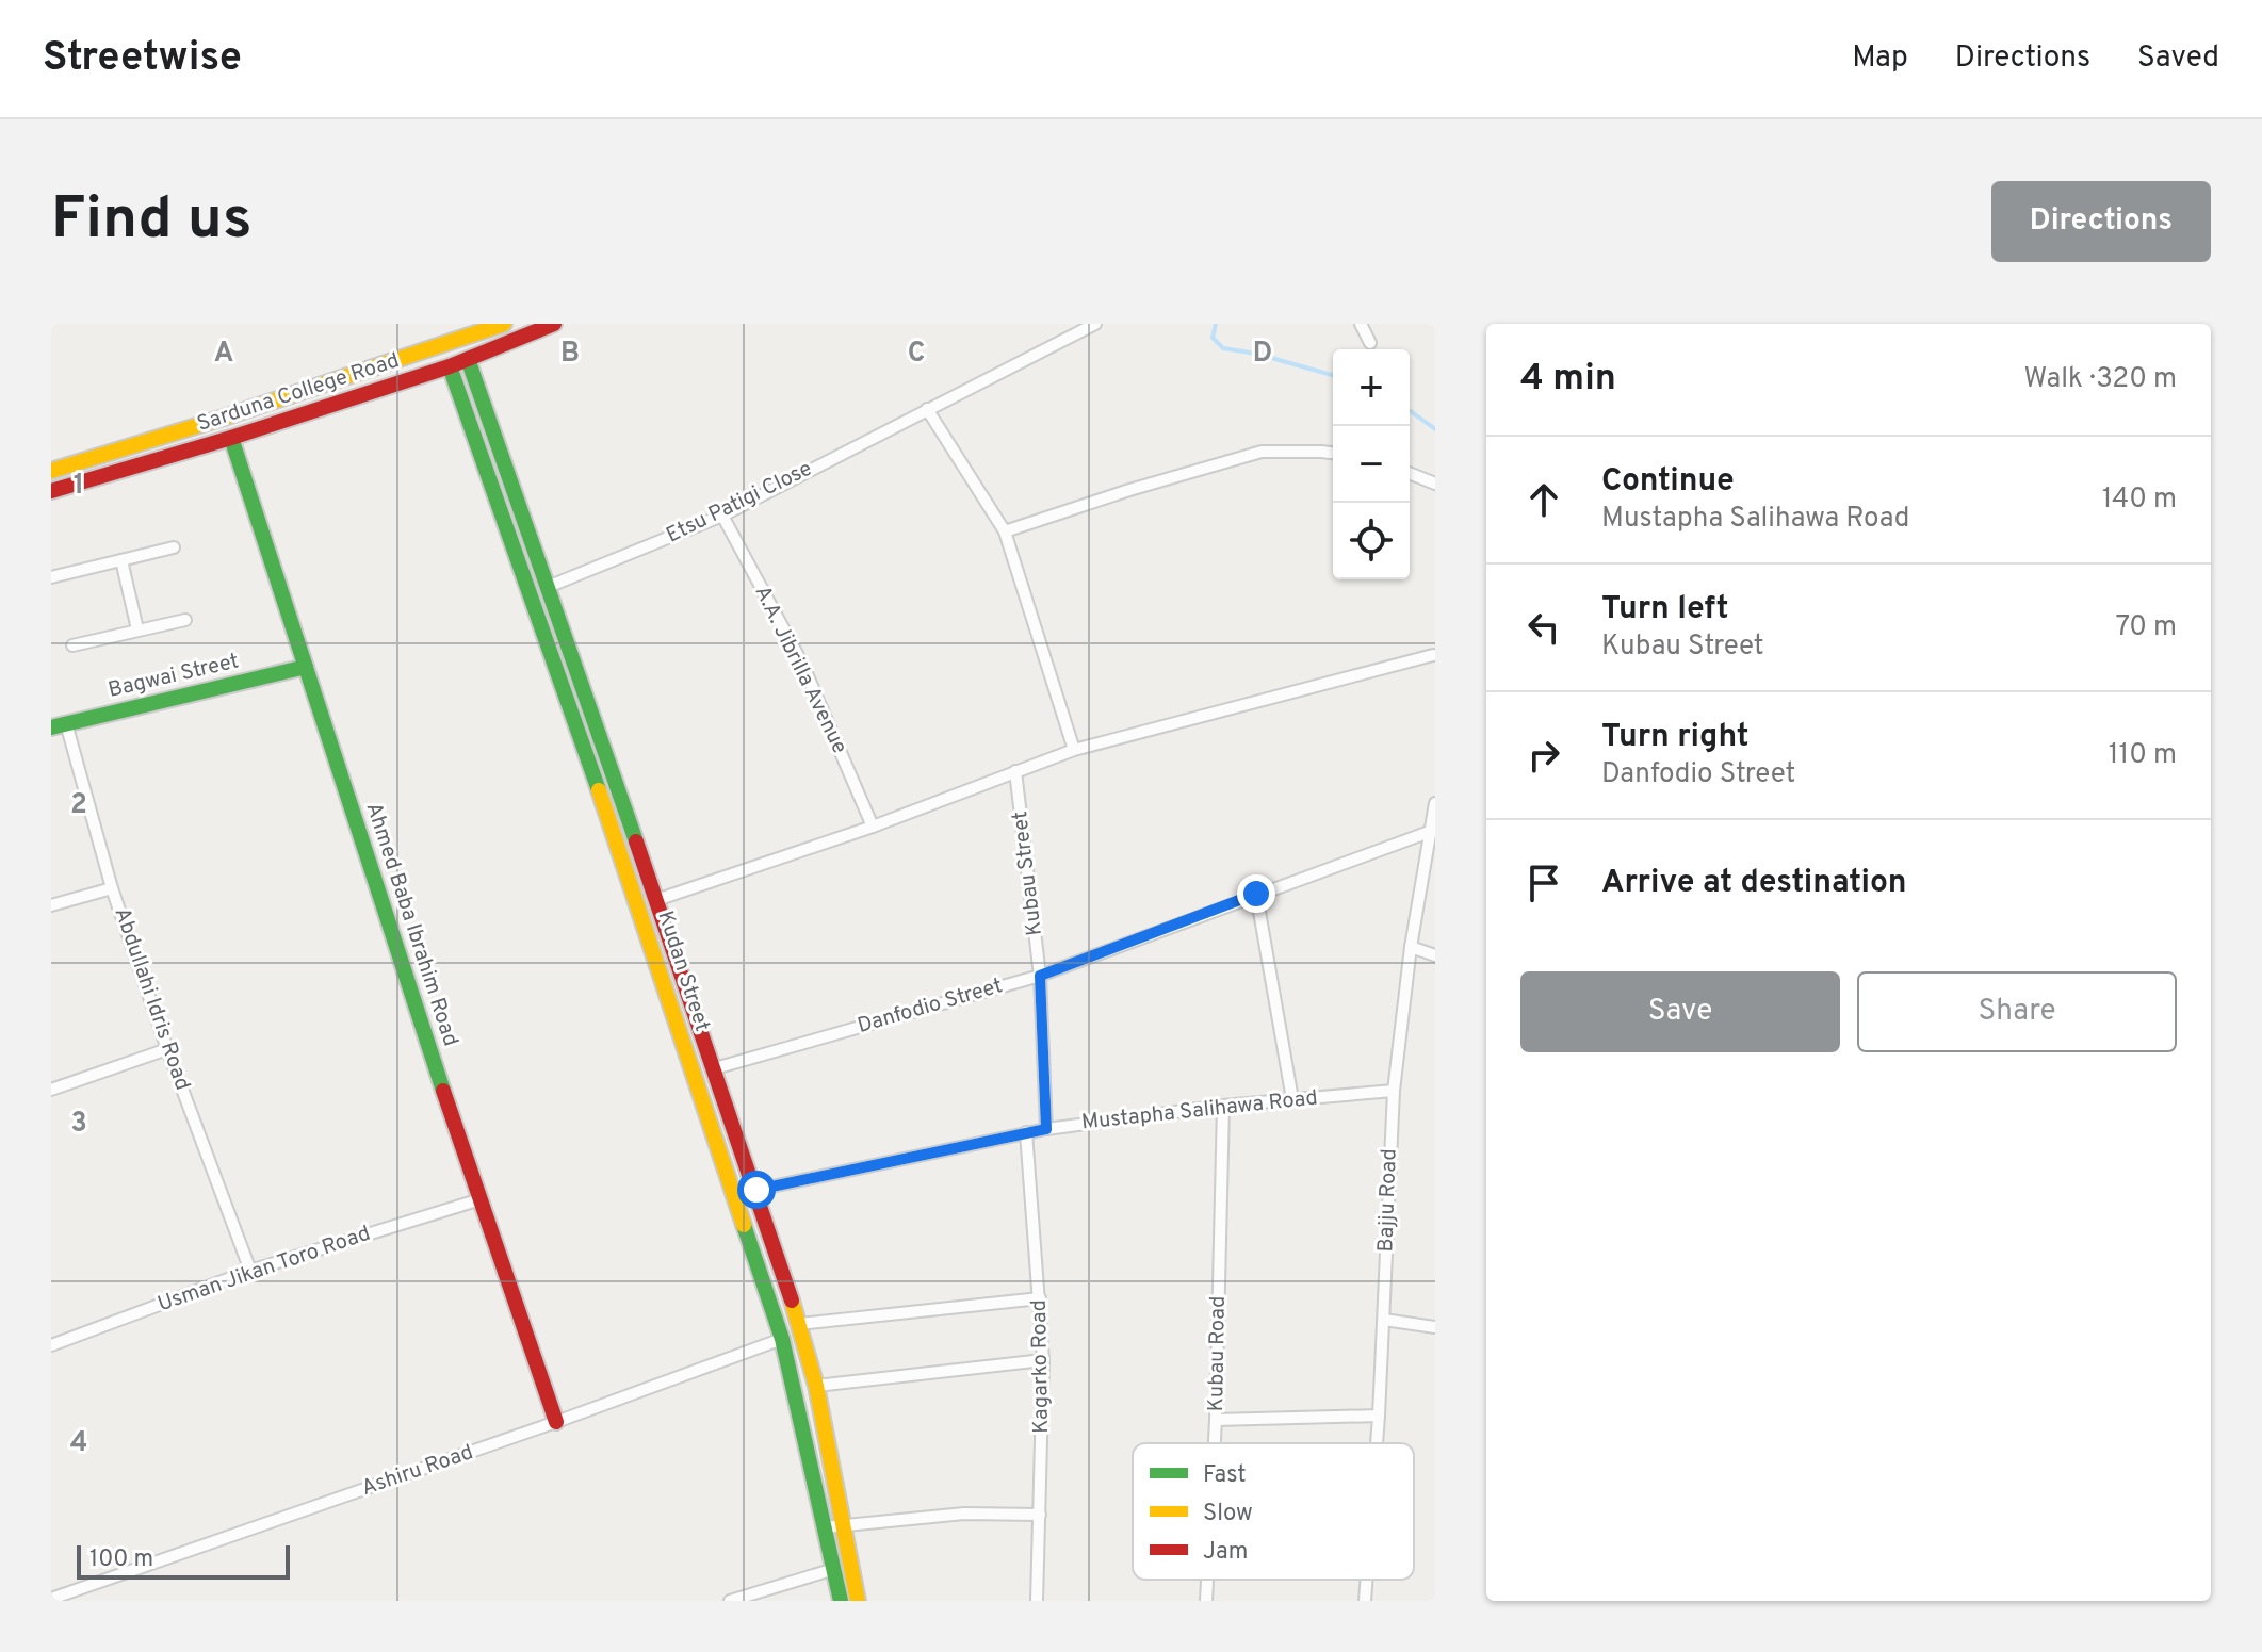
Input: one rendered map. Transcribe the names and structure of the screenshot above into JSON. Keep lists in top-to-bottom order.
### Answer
{
  "streets": {
    "street": [
      "Sarduna College Road",
      "Etsu Patigi Close",
      "A.A. Jibrilla Avenue",
      "Bagwai Street",
      "Kubau Street",
      "Ahmed Baba Ibrahim Road",
      "Kudan Street",
      "Abdullahi Idris Road",
      "Danfodio Street",
      "Mustapha Salihawa Road",
      "Bajju Road",
      "Usman Jikan Toro Road",
      "Kubau Road",
      "Kagarko Road",
      "Ashiru Road"
    ]
  },
  "crossings": [
    ["Sarduna College Road", "Ahmed Baba Ibrahim Road"],
    ["Sarduna College Road", "Kudan Street"],
    ["Etsu Patigi Close", "A.A. Jibrilla Avenue"],
    ["Bagwai Street", "Ahmed Baba Ibrahim Road"],
    ["Bagwai Street", "Abdullahi Idris Road"],
    ["Kubau Street", "Danfodio Street"],
    ["Kubau Street", "Mustapha Salihawa Road"],
    ["Ahmed Baba Ibrahim Road", "Usman Jikan Toro Road"],
    ["Ahmed Baba Ibrahim Road", "Ashiru Road"],
    ["Kudan Street", "Ashiru Road"],
    ["Abdullahi Idris Road", "Usman Jikan Toro Road"],
    ["Danfodio Street", "Bajju Road"],
    ["Mustapha Salihawa Road", "Bajju Road"],
    ["Mustapha Salihawa Road", "Kubau Road"],
    ["Mustapha Salihawa Road", "Kagarko Road"]
  ],
  "legend": ["Fast", "Slow", "Jam"],
  "scale_bar": "100 m",
  "page": {
    "header": "Streetwise",
    "nav": ["Map", "Directions", "Saved"],
    "buttons": [
      "Directions",
      ["Save", "Share"]
    ],
    "title": "Find us",
    "heading": ["4 min", "Walk · 320 m"],
    "map_buttons": ["+", "−"],
    "list": [
      ["Continue", "Mustapha Salihawa Road", "140 m"],
      ["Turn left", "Kubau Street", "70 m"],
      ["Turn right", "Danfodio Street", "110 m"],
      "Arrive at destination"
    ],
    "scale": "100 m"
  },
  "grid": {
    "columns": [
      "A",
      "B",
      "C",
      "D"
    ],
    "rows": [
      "1",
      "2",
      "3",
      "4"
    ]
  }
}
